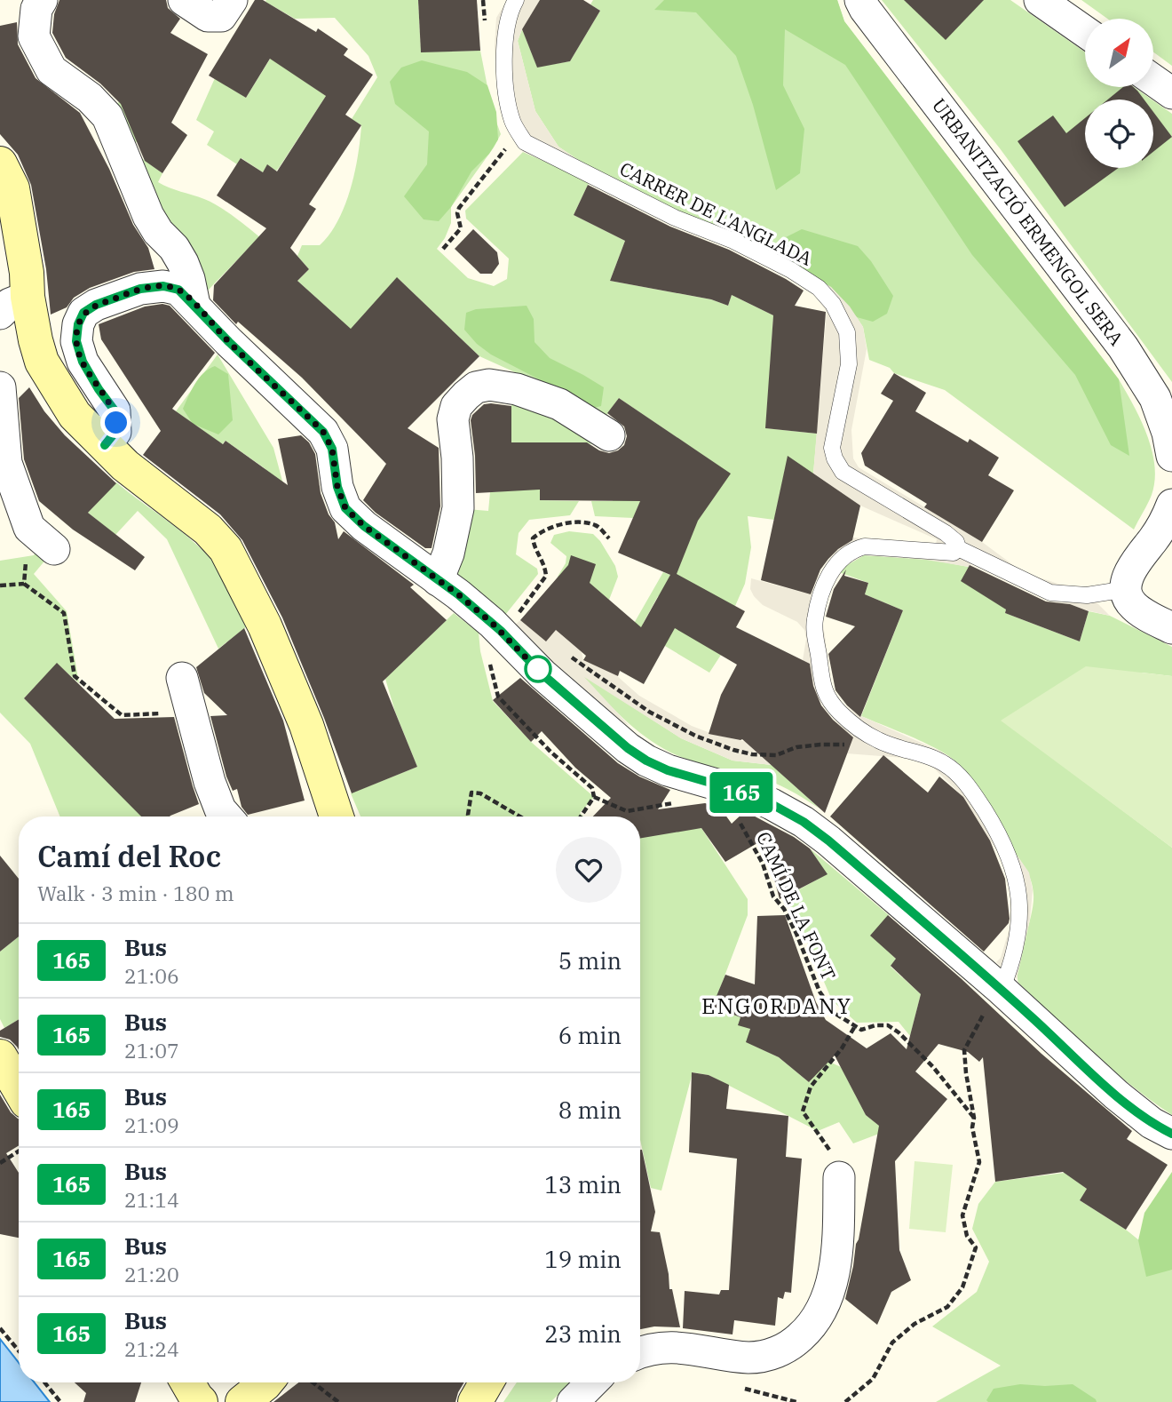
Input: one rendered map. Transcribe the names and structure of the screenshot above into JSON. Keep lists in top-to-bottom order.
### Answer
{
  "streets": {
    "street": ["URBANITZACIÓ ERMENGOL SERA"],
    "lane": ["CARRER DE L'ANGLADA"],
    "path": ["CAMÍ DE LA FONT"]
  },
  "districts": ["ENGORDANY"],
  "lines": ["bus line 165"],
  "north": "top right",
  "page": {
    "on_map": "165",
    "heading": ["Camí del Roc", "Walk · 3 min · 180 m"],
    "list": [
      {
        "mark": "165",
        "name": "Bus",
        "note": "21:06",
        "value": "5 min"
      },
      {
        "mark": "165",
        "name": "Bus",
        "note": "21:07",
        "value": "6 min"
      },
      {
        "mark": "165",
        "name": "Bus",
        "note": "21:09",
        "value": "8 min"
      },
      {
        "mark": "165",
        "name": "Bus",
        "note": "21:14",
        "value": "13 min"
      },
      {
        "mark": "165",
        "name": "Bus",
        "note": "21:20",
        "value": "19 min"
      },
      {
        "mark": "165",
        "name": "Bus",
        "note": "21:24",
        "value": "23 min"
      }
    ]
  }
}
